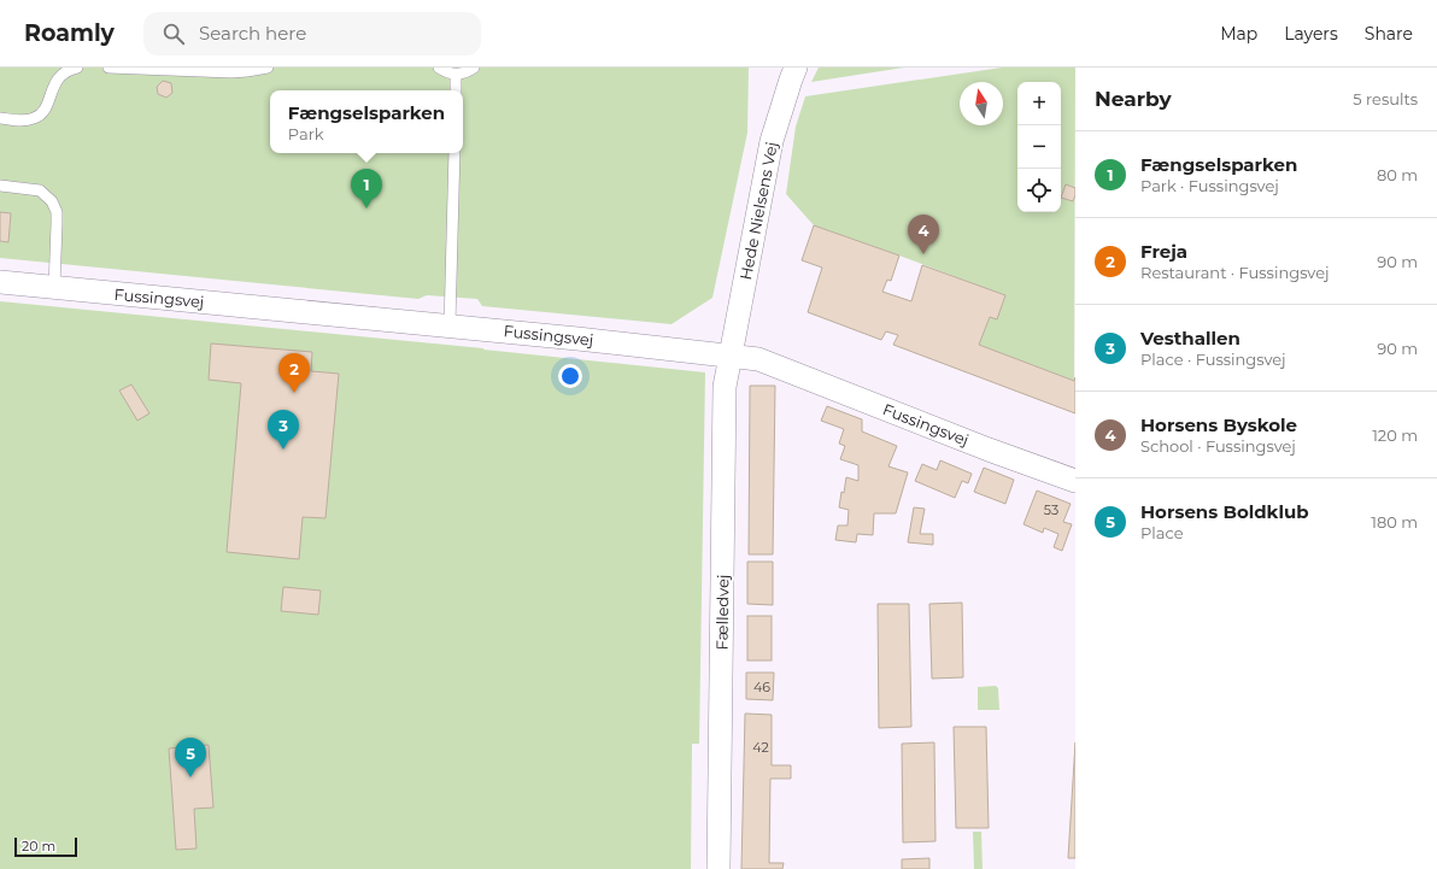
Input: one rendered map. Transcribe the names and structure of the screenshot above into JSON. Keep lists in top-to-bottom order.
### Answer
{
  "streets": {
    "street": ["Hede Nielsens Vej", "Fussingsvej", "Fælledvej"]
  },
  "crossings": [
    ["Hede Nielsens Vej", "Fussingsvej"],
    ["Hede Nielsens Vej", "Fælledvej"],
    ["Fussingsvej", "Fælledvej"]
  ],
  "house_numbers": ["53", "46", "42"],
  "scale_bar": "20 m",
  "north": "top",
  "page": {
    "header": "Roamly",
    "search": "Search here",
    "nav": ["Map", "Layers", "Share"],
    "heading": ["Nearby", "5 results"],
    "map_buttons": ["+", "−"],
    "popup": ["Fængselsparken", "Park"],
    "list": [
      {
        "mark": "1",
        "name": "Fængselsparken",
        "note": "Park · Fussingsvej",
        "value": "80 m"
      },
      {
        "mark": "2",
        "name": "Freja",
        "note": "Restaurant · Fussingsvej",
        "value": "90 m"
      },
      {
        "mark": "3",
        "name": "Vesthallen",
        "note": "Place · Fussingsvej",
        "value": "90 m"
      },
      {
        "mark": "4",
        "name": "Horsens Byskole",
        "note": "School · Fussingsvej",
        "value": "120 m"
      },
      {
        "mark": "5",
        "name": "Horsens Boldklub",
        "note": "Place",
        "value": "180 m"
      }
    ],
    "pins": [
      "1",
      "4",
      "2",
      "3",
      "5"
    ],
    "scale": "20 m"
  }
}
